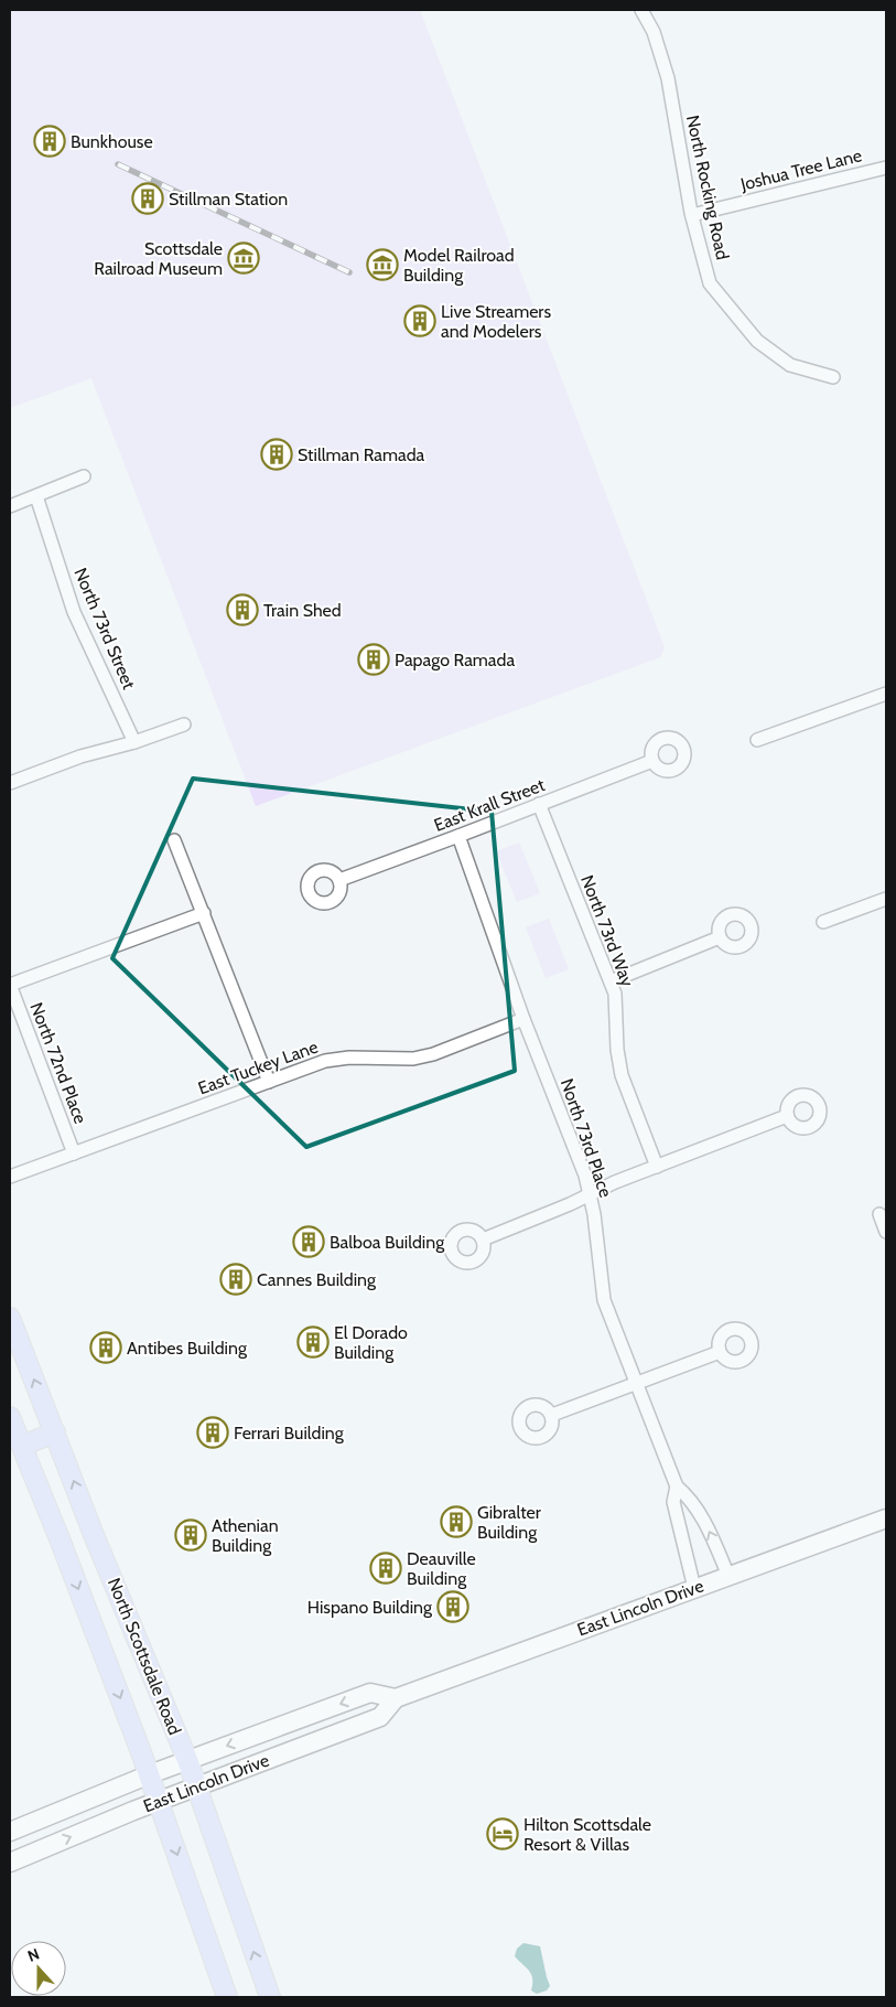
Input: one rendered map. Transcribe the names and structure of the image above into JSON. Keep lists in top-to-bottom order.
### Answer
{
  "streets": {
    "main road": ["East Lincoln Drive", "North Scottsdale Road"],
    "street": [
      "Joshua Tree Lane",
      "North Rocking Road",
      "North 73rd Street",
      "East Krall Street",
      "North 73rd Way",
      "North 72nd Place",
      "East Tuckey Lane",
      "North 73rd Place"
    ]
  },
  "crossings": [
    ["Joshua Tree Lane", "North Rocking Road"],
    ["East Krall Street", "North 73rd Way"],
    ["East Krall Street", "North 73rd Place"],
    ["North 72nd Place", "East Tuckey Lane"],
    ["East Tuckey Lane", "North 73rd Place"],
    ["North 73rd Place", "East Lincoln Drive"],
    ["East Lincoln Drive", "North Scottsdale Road"]
  ],
  "places": {
    "building": [
      "Bunkhouse",
      "Stillman Station",
      "Live Streamers and Modelers",
      "Stillman Ramada",
      "Train Shed",
      "Papago Ramada",
      "Balboa Building",
      "Cannes Building",
      "El Dorado Building",
      "Antibes Building",
      "Ferrari Building",
      "Gibralter Building",
      "Athenian Building",
      "Deauville Building",
      "Hispano Building"
    ],
    "museum": ["Scottsdale Railroad Museum", "Model Railroad Building"],
    "hotel": ["Hilton Scottsdale Resort & Villas"]
  },
  "north": "top"
}
